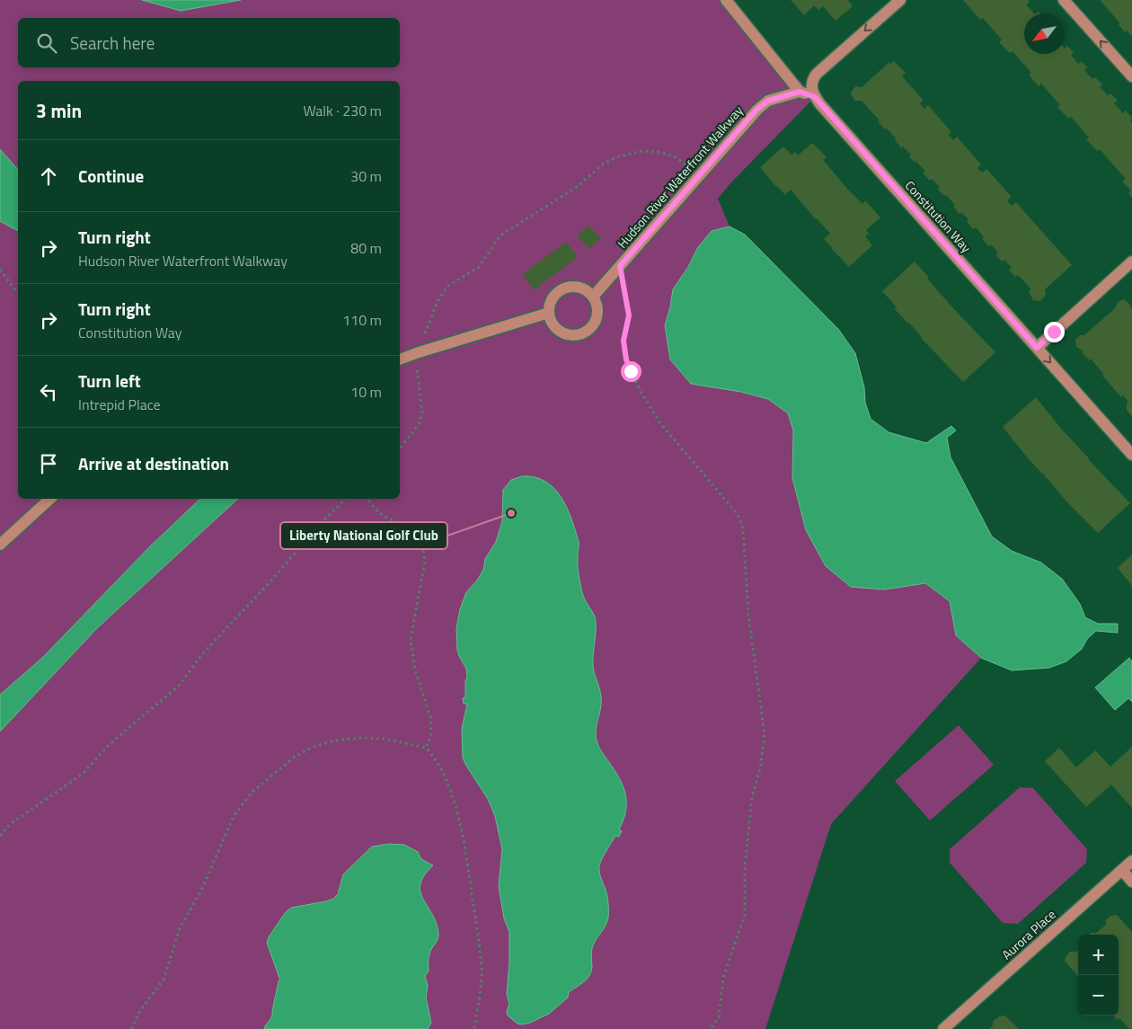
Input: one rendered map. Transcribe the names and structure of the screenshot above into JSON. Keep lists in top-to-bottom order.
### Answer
{
  "streets": {
    "street": ["Hudson River Waterfront Walkway", "Constitution Way", "Aurora Place"]
  },
  "places": ["Liberty National Golf Club"],
  "north": "bottom left",
  "page": {
    "search": "Search here",
    "heading": ["3 min", "Walk · 230 m"],
    "list": [
      ["Continue", "30 m"],
      ["Turn right", "Hudson River Waterfront Walkway", "80 m"],
      ["Turn right", "Constitution Way", "110 m"],
      ["Turn left", "Intrepid Place", "10 m"],
      "Arrive at destination"
    ],
    "map_buttons": ["+", "−"]
  }
}
